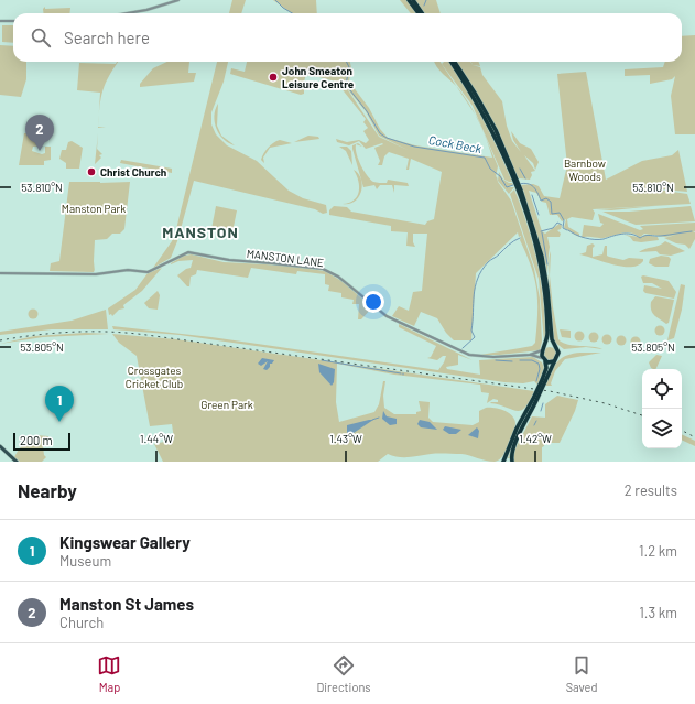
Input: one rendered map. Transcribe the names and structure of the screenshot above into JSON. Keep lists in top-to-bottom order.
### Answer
{
  "streets": {
    "street": ["MANSTON LANE"]
  },
  "districts": ["MANSTON"],
  "water": ["Cock Beck"],
  "parks": [
    "Barnbow Woods",
    "Manston Park",
    "Crossgates Cricket Club",
    "Green Park"
  ],
  "places": ["John Smeaton Leisure Centre", "Christ Church"],
  "scale_bar": "200 m",
  "page": {
    "search": "Search here",
    "pins": ["2", "1"],
    "scale": "200 m",
    "heading": ["Nearby", "2 results"],
    "list": [
      {
        "mark": "1",
        "name": "Kingswear Gallery",
        "note": "Museum",
        "value": "1.2 km"
      },
      {
        "mark": "2",
        "name": "Manston St James",
        "note": "Church",
        "value": "1.3 km"
      }
    ],
    "nav": ["Map", "Directions", "Saved"]
  },
  "coordinates": [
    "53.810°N",
    "53.805°N",
    "1.44°W",
    "1.43°W",
    "1.42°W"
  ]
}
